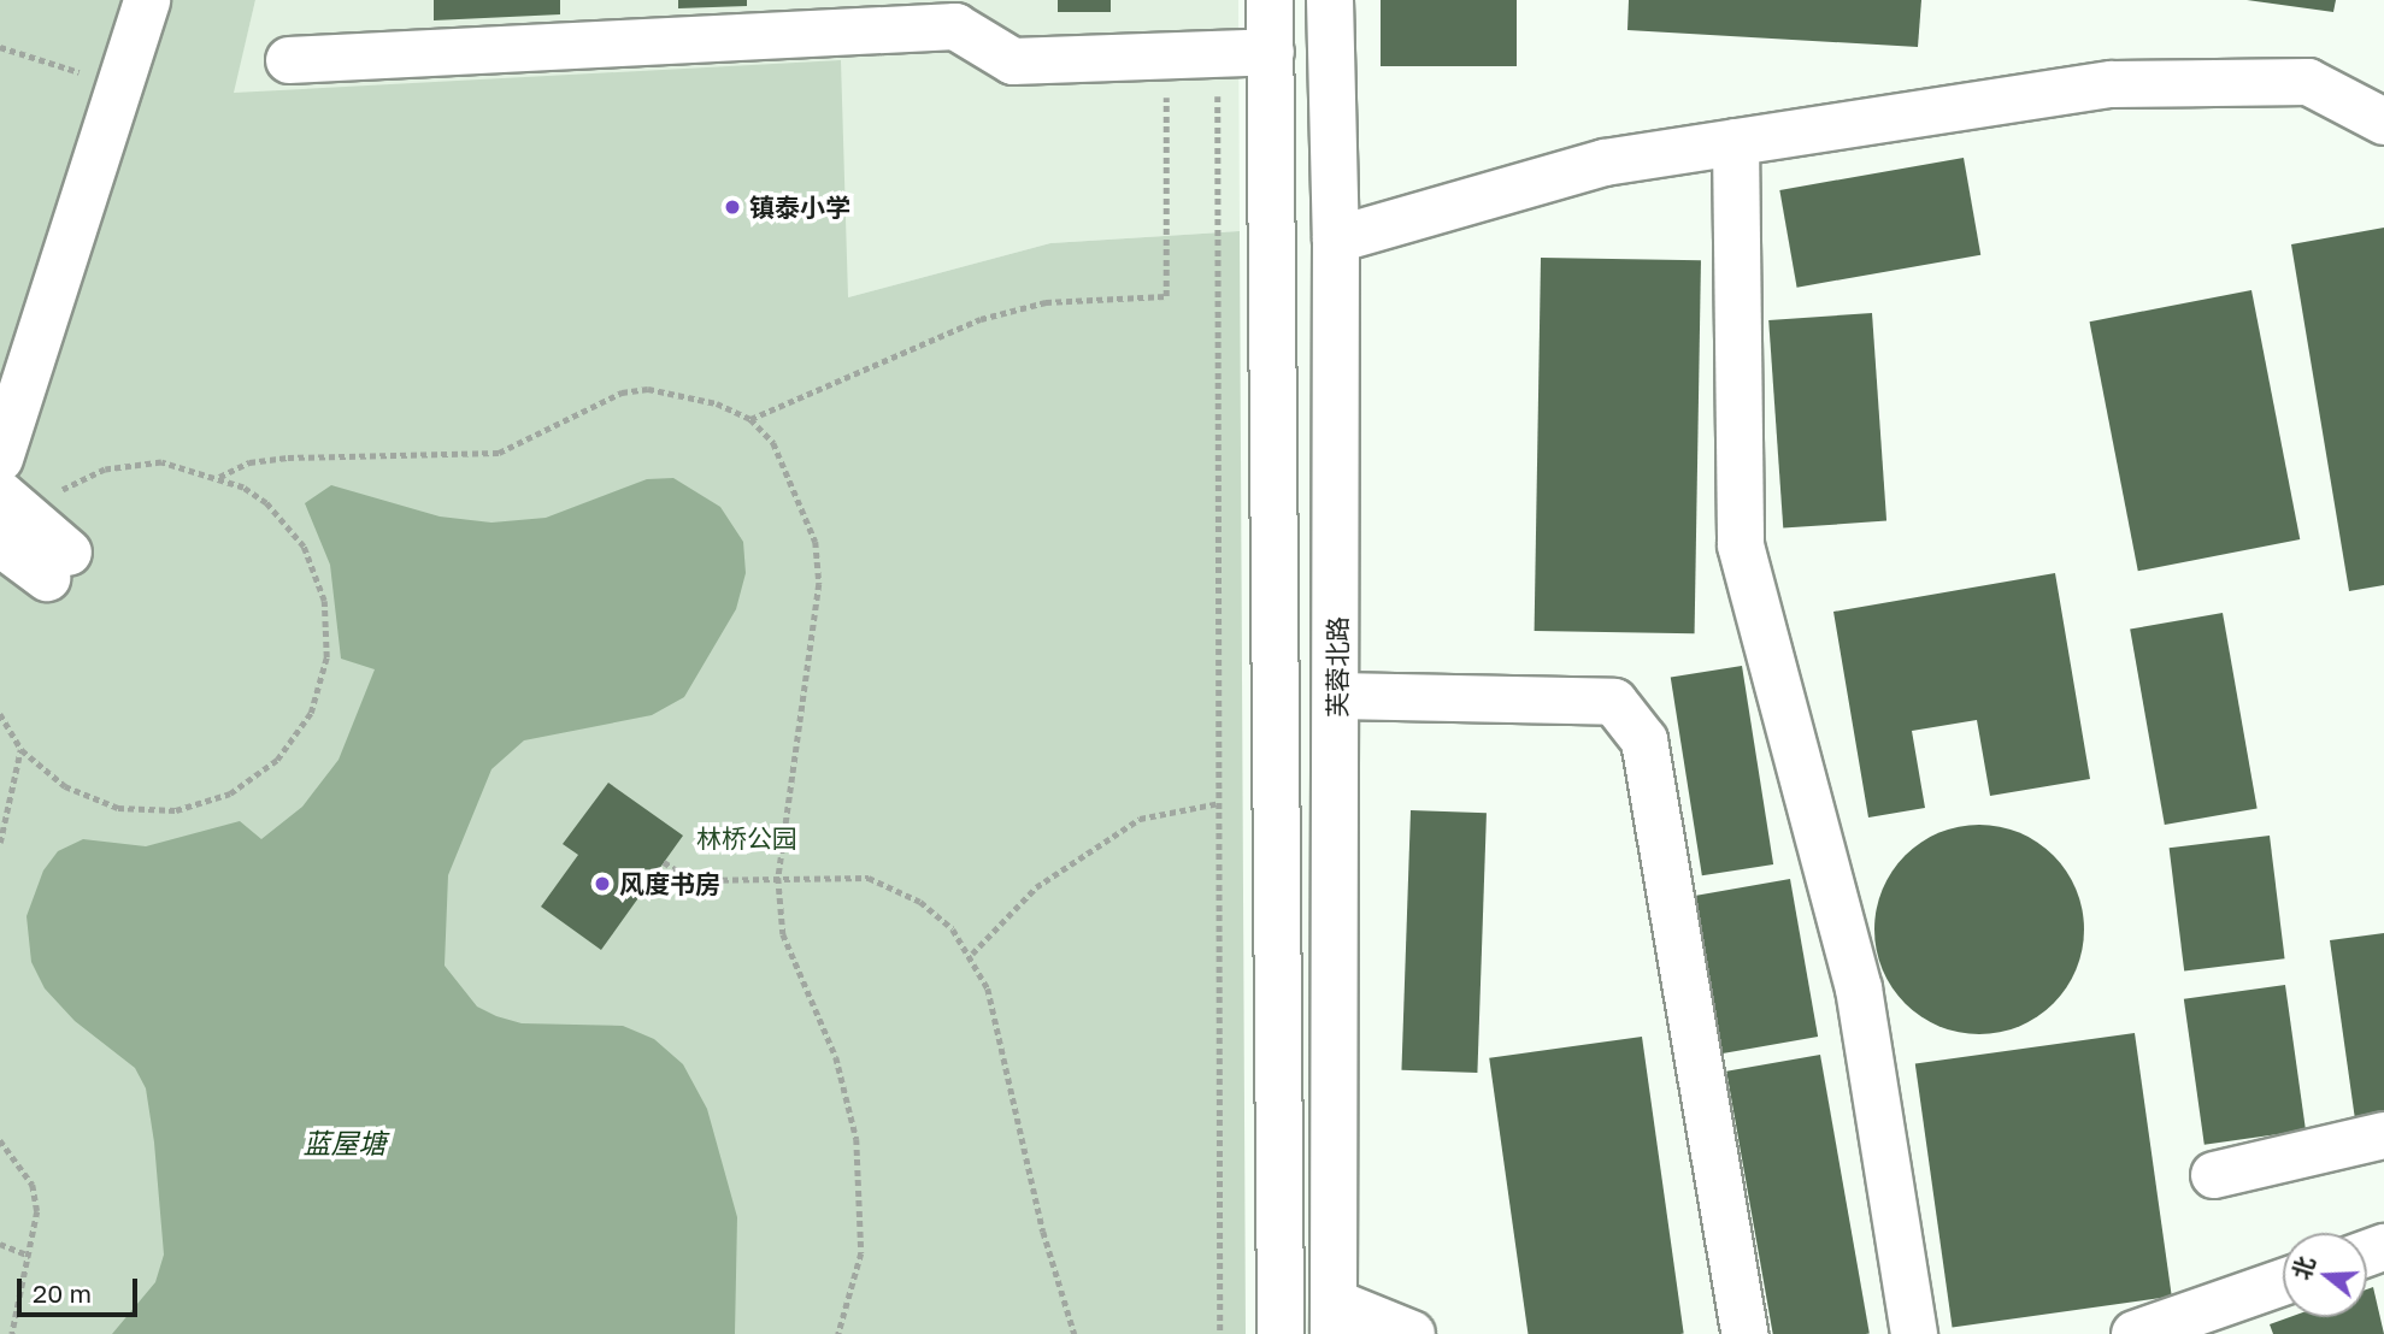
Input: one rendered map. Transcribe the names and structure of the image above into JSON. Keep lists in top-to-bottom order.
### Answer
{
  "streets": {
    "street": ["芙蓉北路"]
  },
  "water": ["蓝屋塘"],
  "parks": ["林桥公园"],
  "places": ["镇泰小学", "风度书房"],
  "scale_bar": "20 m",
  "north": "left"
}
